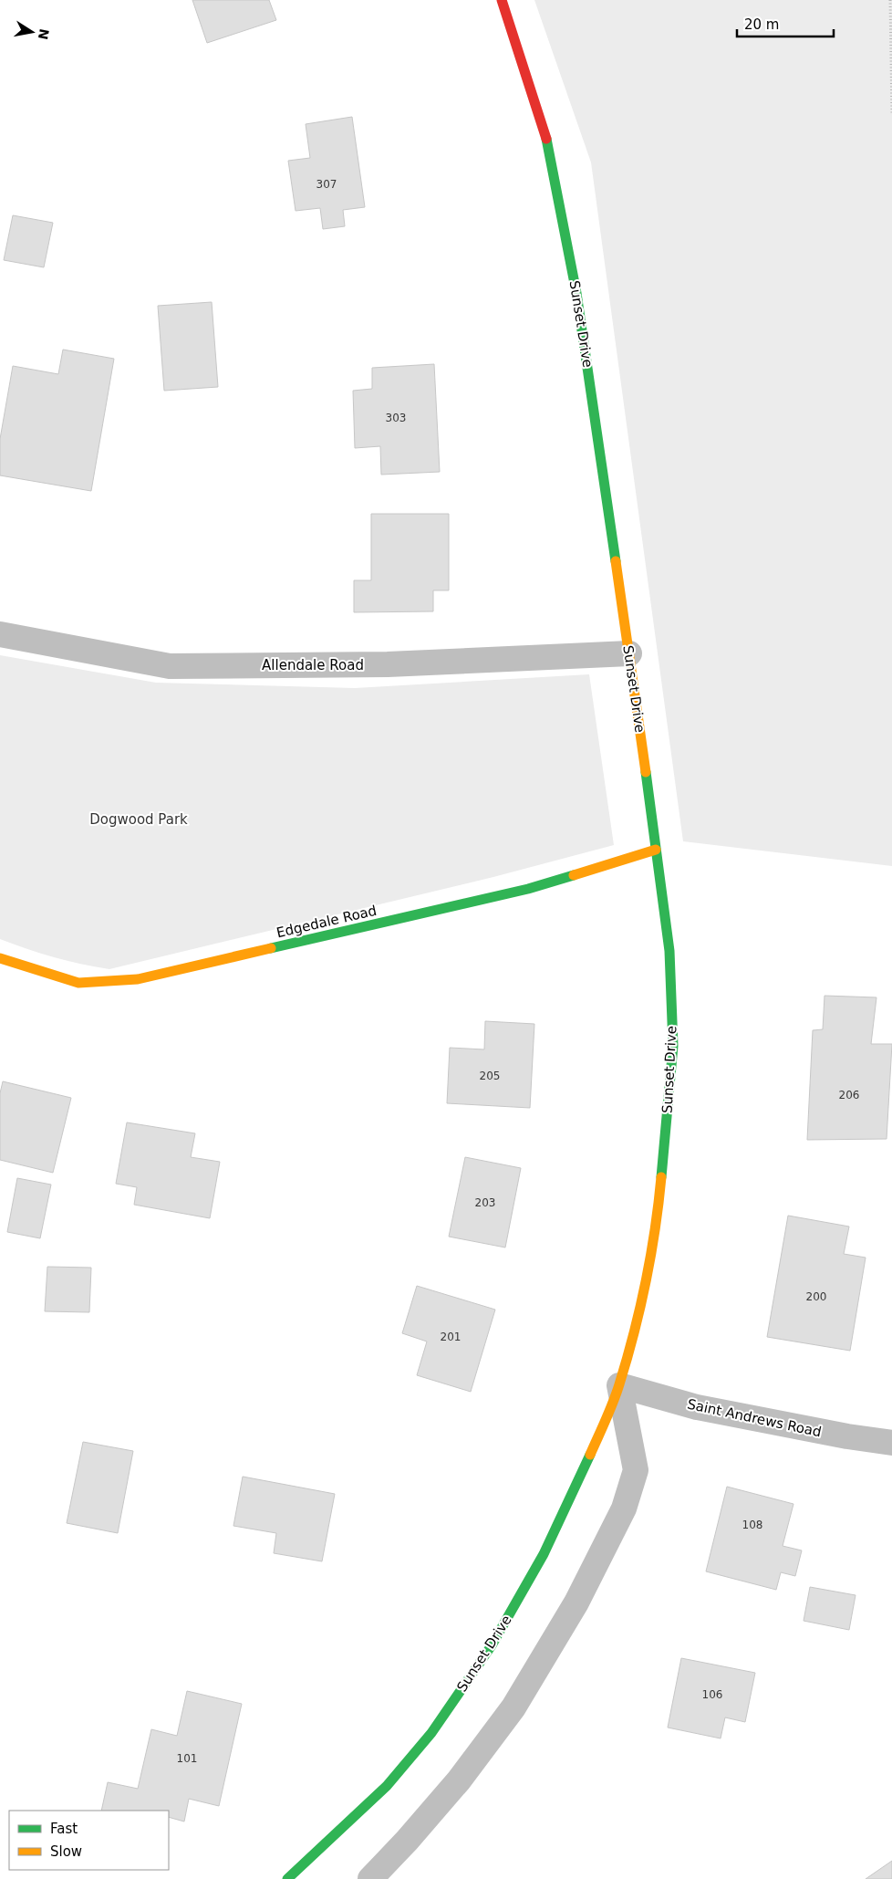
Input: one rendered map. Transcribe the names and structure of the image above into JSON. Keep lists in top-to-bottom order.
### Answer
{
  "streets": {
    "street": [
      "Sunset Drive",
      "Allendale Road",
      "Edgedale Road",
      "Saint Andrews Road"
    ]
  },
  "crossings": [
    ["Sunset Drive", "Allendale Road"],
    ["Sunset Drive", "Edgedale Road"],
    ["Sunset Drive", "Saint Andrews Road"]
  ],
  "parks": ["Dogwood Park"],
  "house_numbers": [
    "307",
    "303",
    "205",
    "206",
    "203",
    "200",
    "201",
    "108",
    "106",
    "101"
  ],
  "legend": ["Fast", "Slow"],
  "scale_bar": "20 m",
  "north": "right"
}
